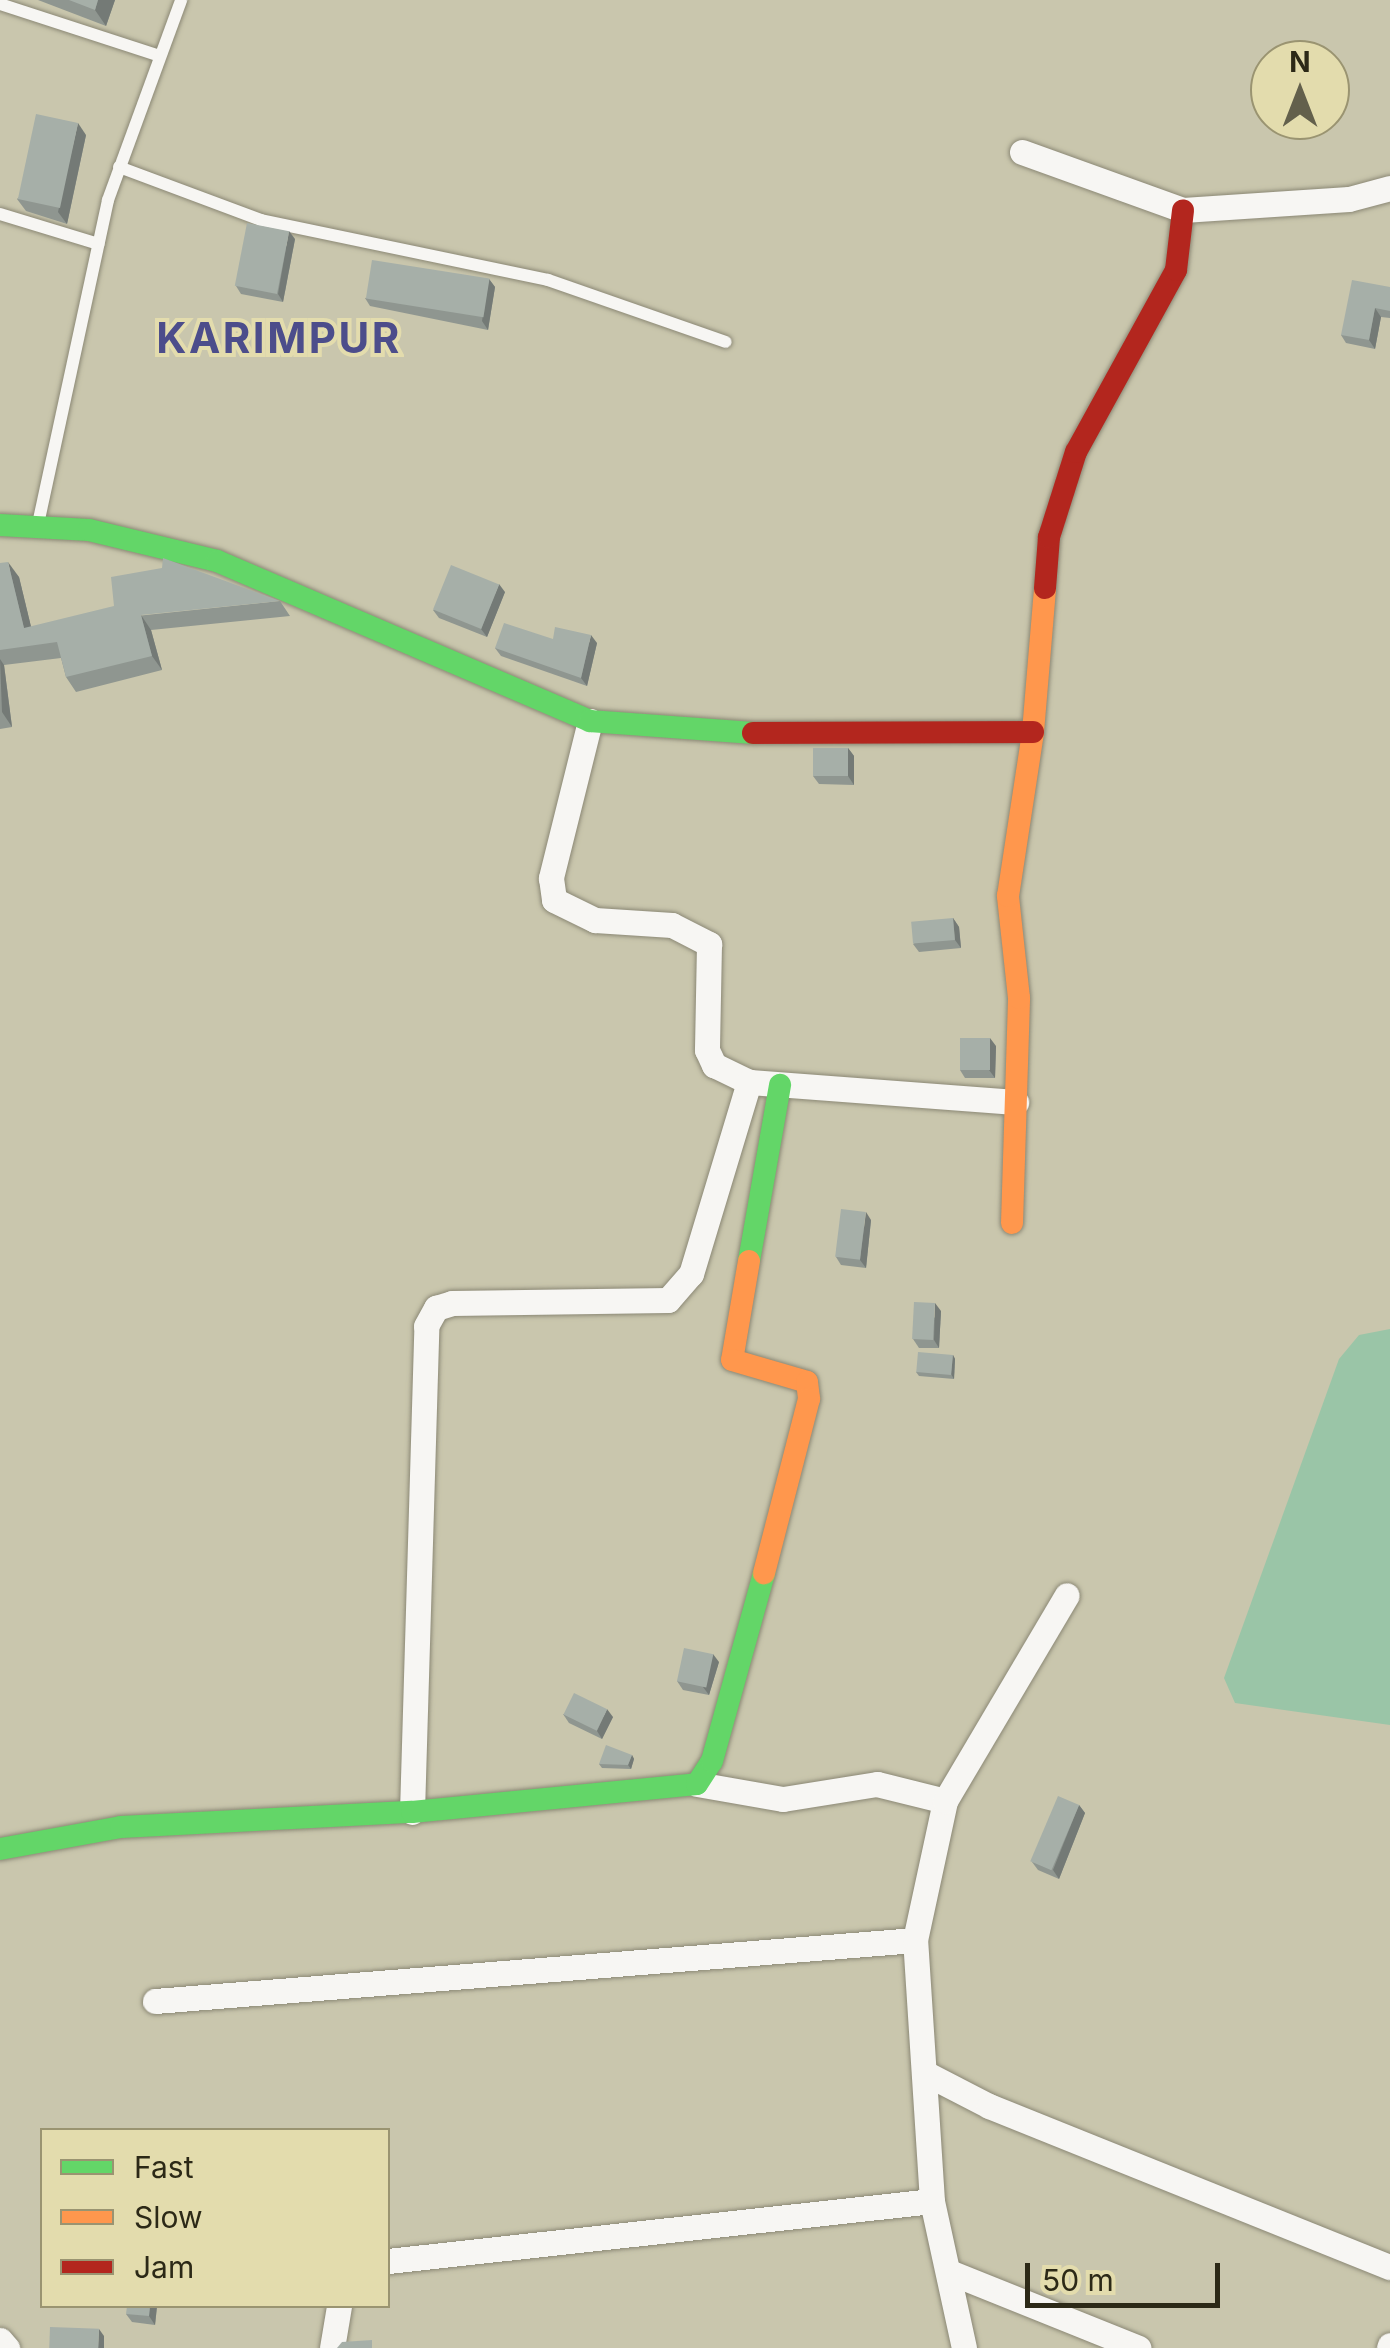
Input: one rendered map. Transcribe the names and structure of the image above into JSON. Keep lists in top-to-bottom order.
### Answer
{
  "districts": ["KARIMPUR"],
  "legend": ["Fast", "Slow", "Jam"],
  "scale_bar": "50 m",
  "north": "top"
}
